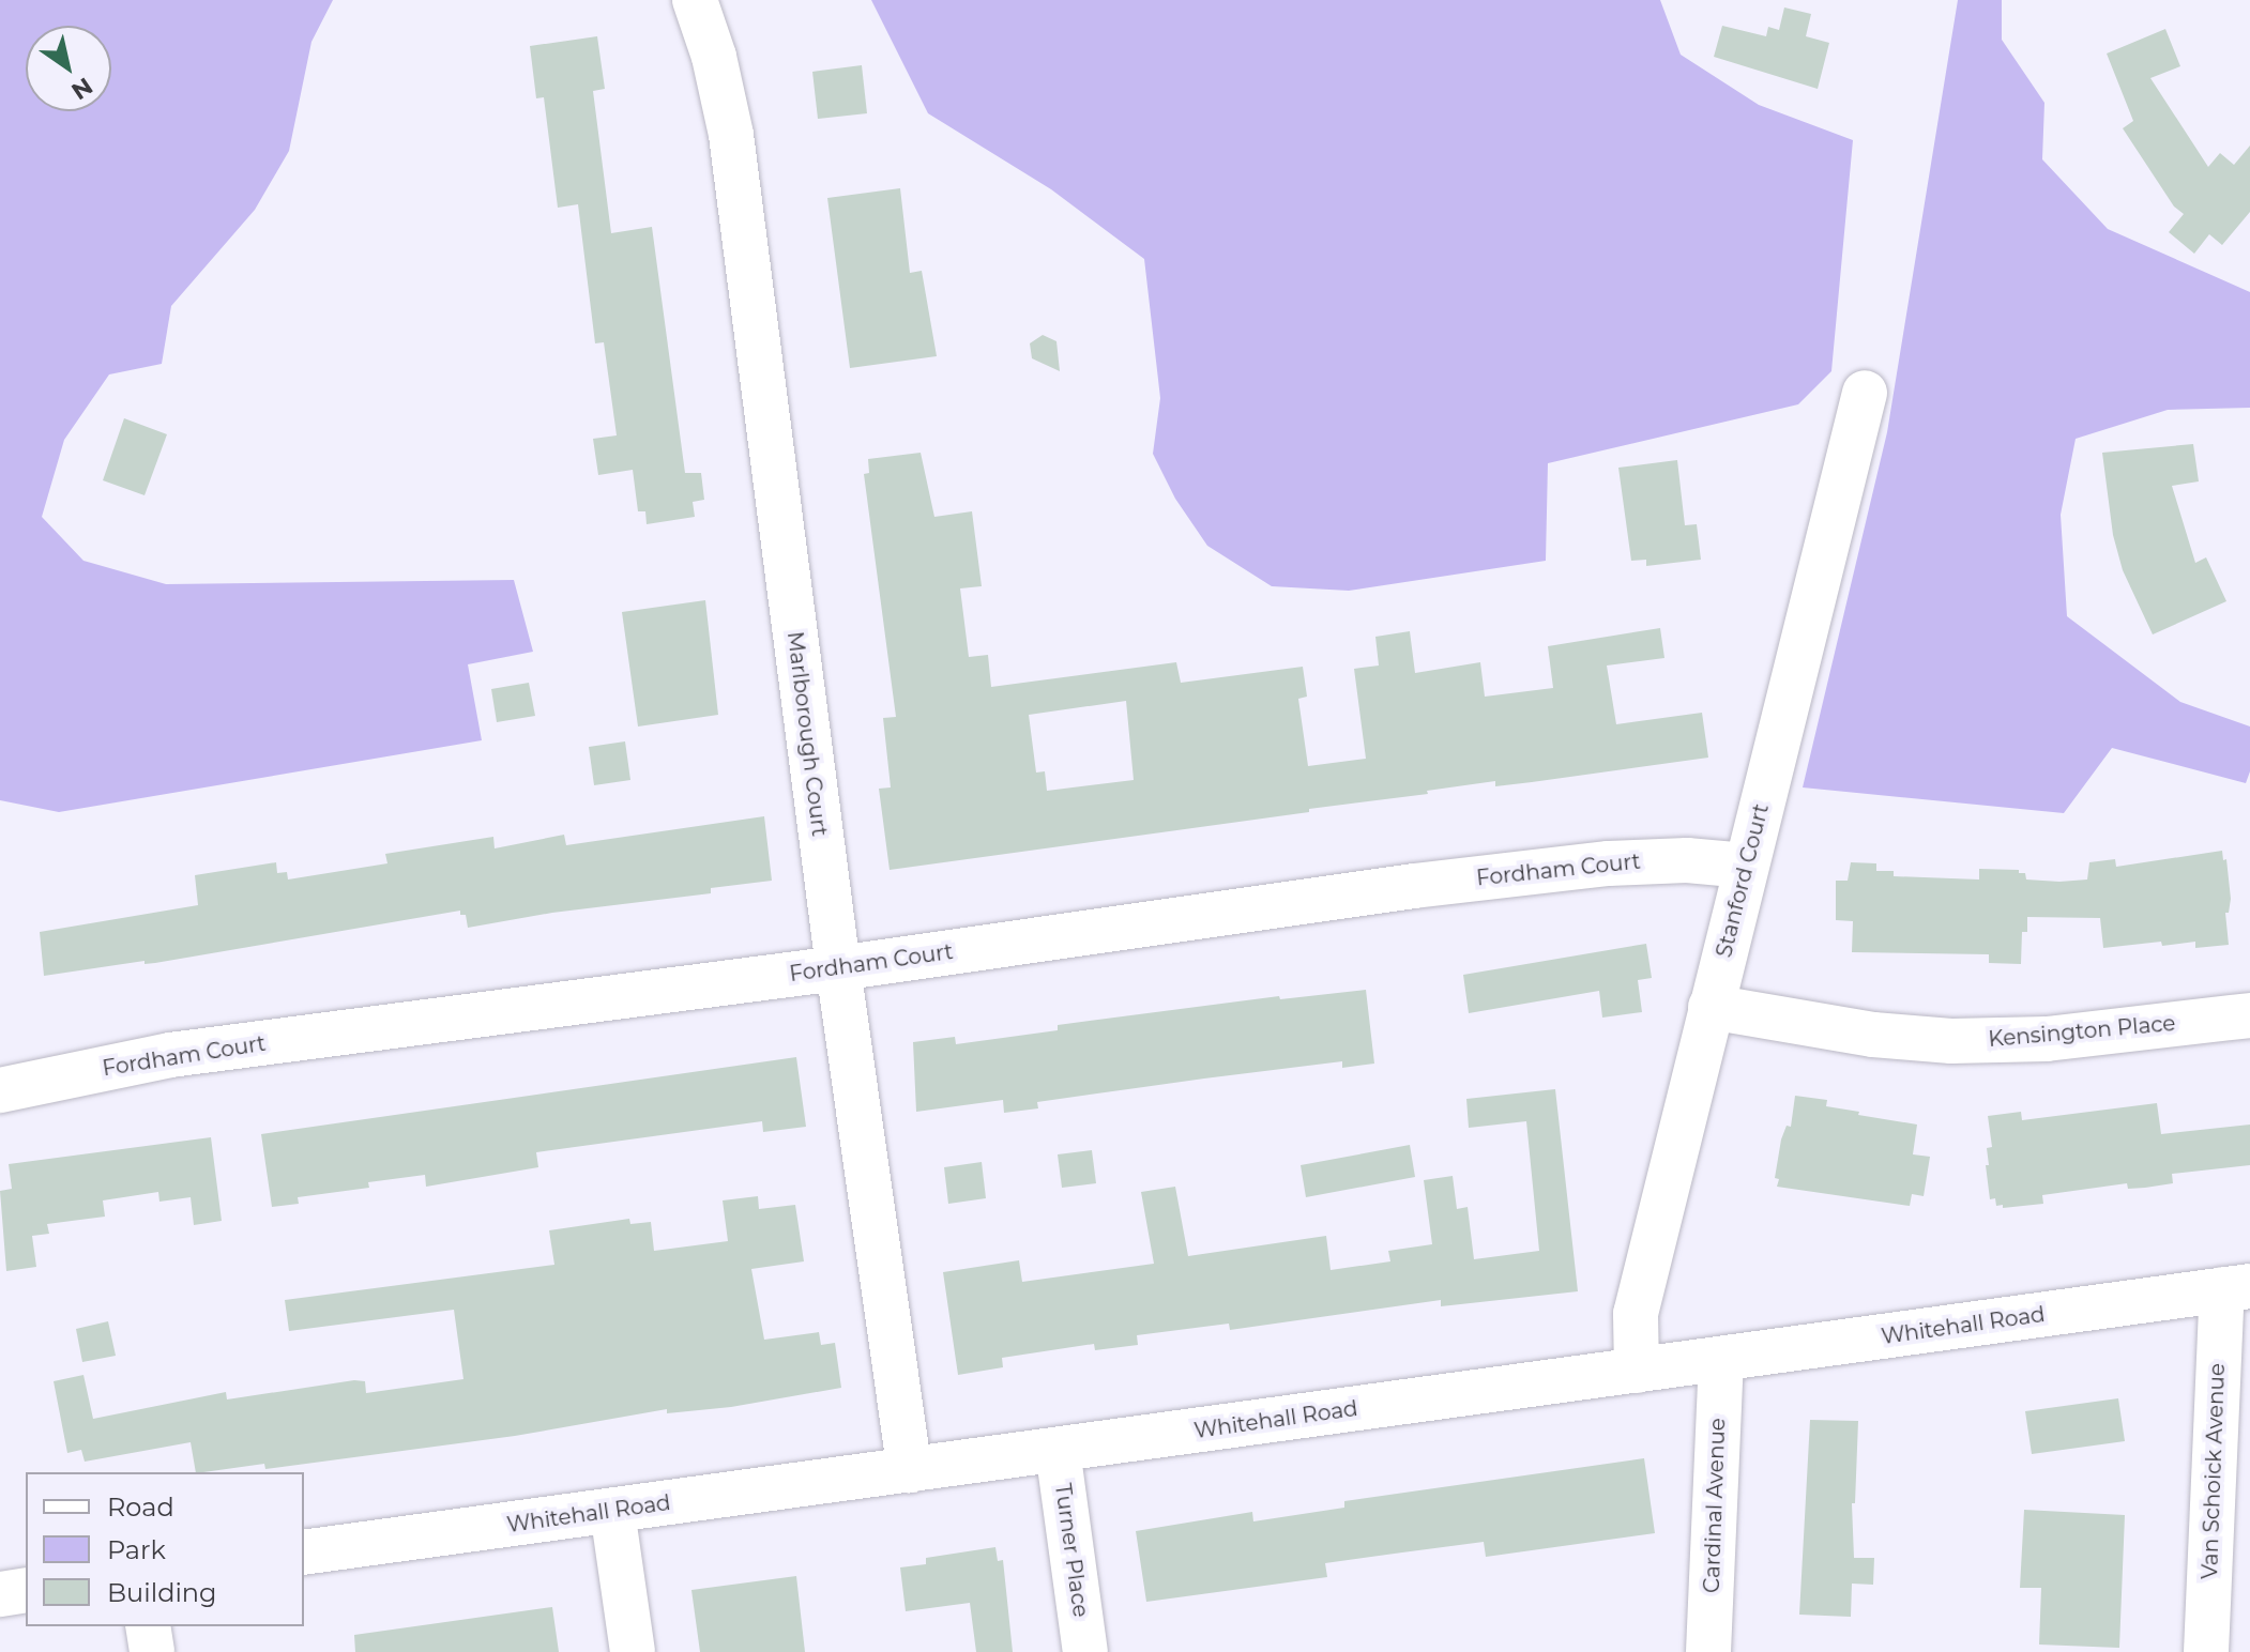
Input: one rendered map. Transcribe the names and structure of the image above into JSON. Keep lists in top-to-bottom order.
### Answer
{
  "streets": {
    "street": [
      "Marlborough Court",
      "Fordham Court",
      "Stanford Court",
      "Kensington Place",
      "Whitehall Road",
      "Van Schoick Avenue",
      "Cardinal Avenue",
      "Turner Place"
    ]
  },
  "crossings": [
    ["Marlborough Court", "Fordham Court"],
    ["Marlborough Court", "Whitehall Road"],
    ["Fordham Court", "Stanford Court"],
    ["Stanford Court", "Kensington Place"],
    ["Stanford Court", "Whitehall Road"],
    ["Whitehall Road", "Van Schoick Avenue"],
    ["Whitehall Road", "Cardinal Avenue"],
    ["Whitehall Road", "Turner Place"]
  ],
  "legend": ["Road", "Park", "Building"],
  "north": "bottom right"
}
